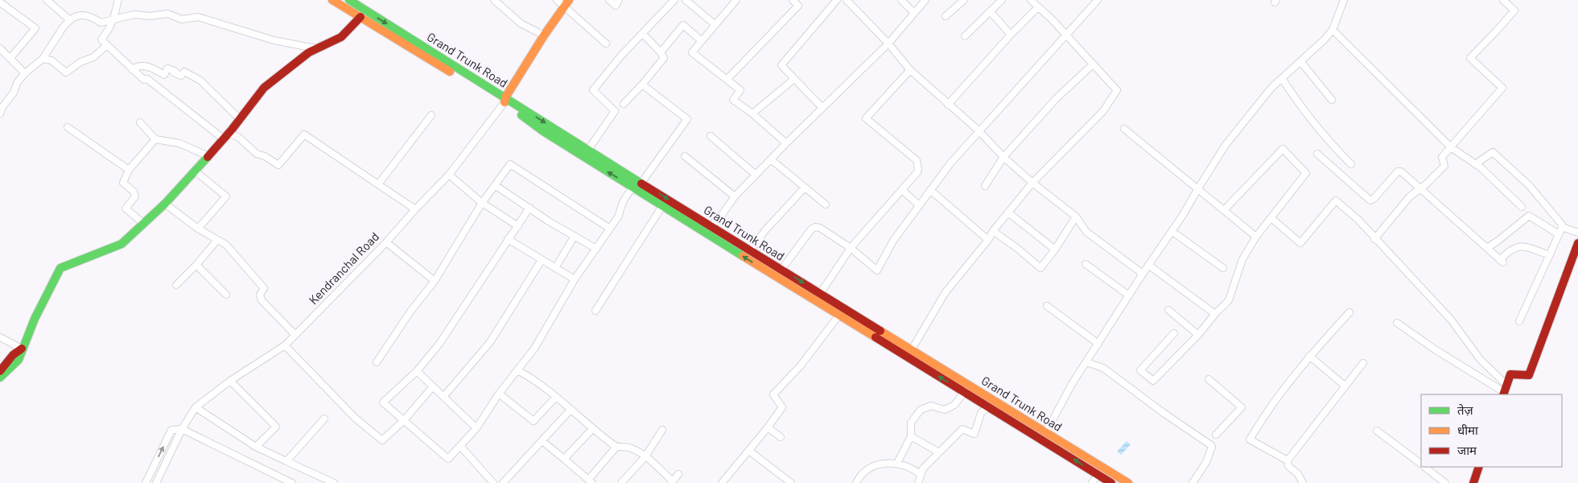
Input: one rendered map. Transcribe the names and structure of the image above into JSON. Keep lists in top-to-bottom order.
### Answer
{
  "streets": {
    "main road": ["Grand Trunk Road", "Kendranchal Road"]
  },
  "crossings": [
    ["Grand Trunk Road", "Kendranchal Road"]
  ],
  "legend": ["तेज़", "धीमा", "जाम"]
}
